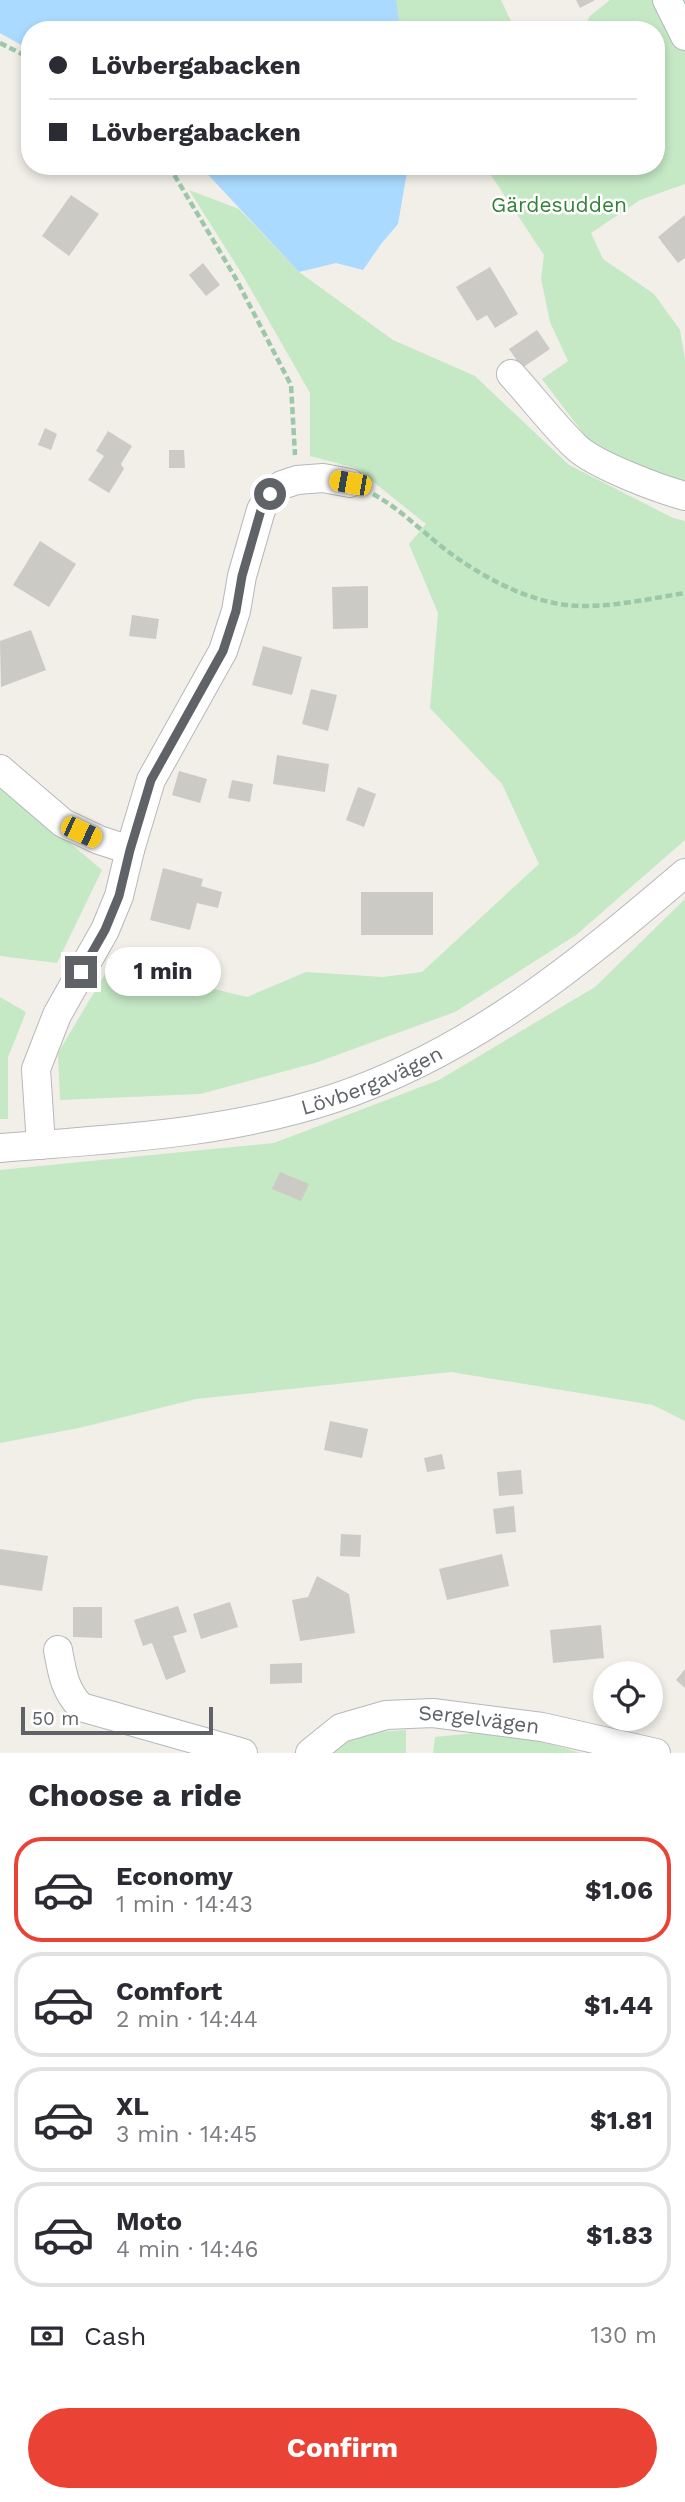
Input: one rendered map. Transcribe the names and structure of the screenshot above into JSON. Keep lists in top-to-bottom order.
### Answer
{
  "streets": {
    "street": ["Lövbergavägen", "Sergelvägen"]
  },
  "parks": ["Gärdesudden"],
  "scale_bar": "50 m",
  "page": {
    "banner": ["Lövbergabacken", "Lövbergabacken"],
    "bubble": "1 min",
    "scale": "50 m",
    "heading": "Choose a ride",
    "list": [
      {
        "name": "Economy",
        "note": "1 min · 14:43",
        "value": "$1.06"
      },
      {
        "name": "Comfort",
        "note": "2 min · 14:44",
        "value": "$1.44"
      },
      {
        "name": "XL",
        "note": "3 min · 14:45",
        "value": "$1.81"
      },
      {
        "name": "Moto",
        "note": "4 min · 14:46",
        "value": "$1.83"
      }
    ],
    "pay": ["Cash", "130 m"],
    "buttons": "Confirm"
  }
}
